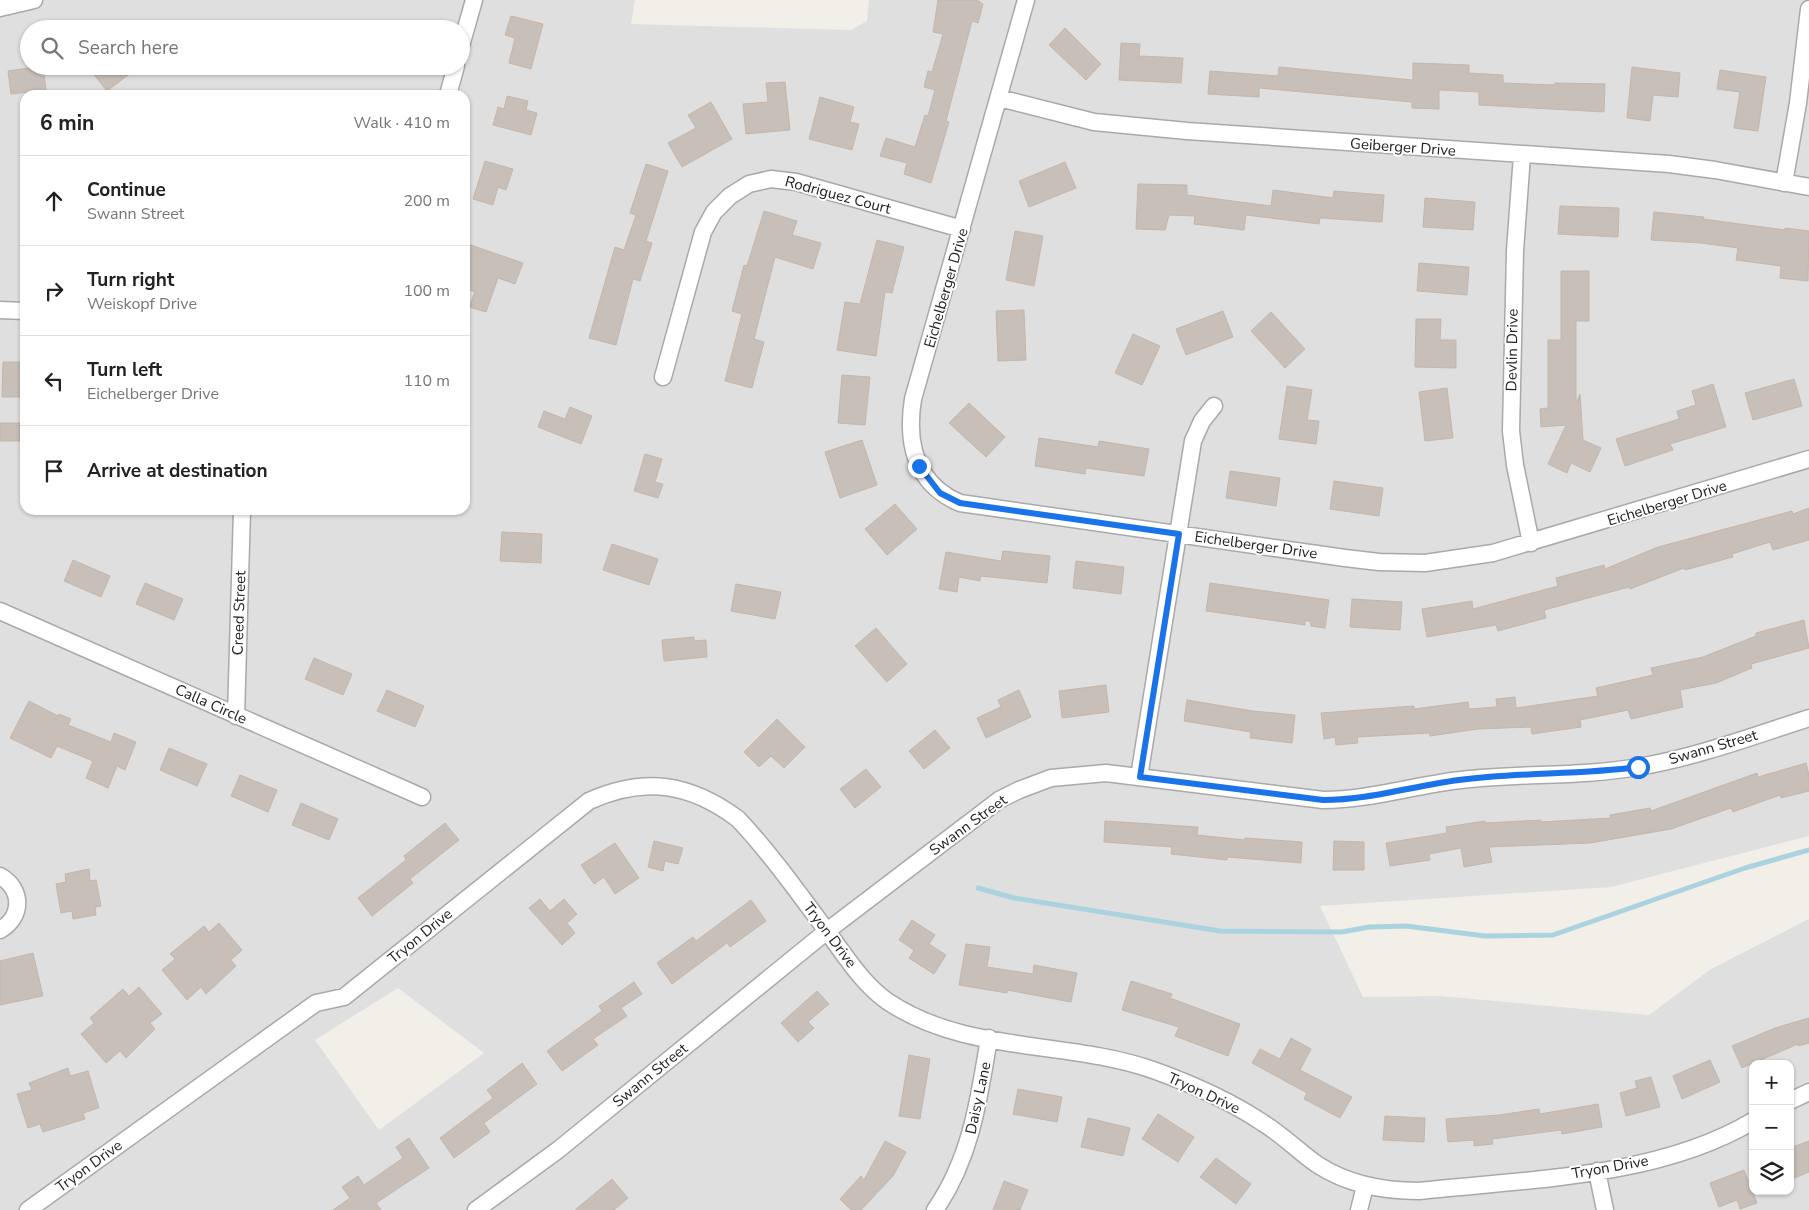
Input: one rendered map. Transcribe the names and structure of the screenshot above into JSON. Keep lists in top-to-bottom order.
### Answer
{
  "streets": {
    "street": [
      "Geiberger Drive",
      "Rodriguez Court",
      "Eichelberger Drive",
      "Devlin Drive",
      "Creed Street",
      "Calla Circle",
      "Swann Street",
      "Tryon Drive",
      "Daisy Lane"
    ]
  },
  "crossings": [
    ["Geiberger Drive", "Eichelberger Drive"],
    ["Geiberger Drive", "Devlin Drive"],
    ["Rodriguez Court", "Eichelberger Drive"],
    ["Eichelberger Drive", "Devlin Drive"],
    ["Creed Street", "Calla Circle"],
    ["Swann Street", "Tryon Drive"],
    ["Tryon Drive", "Daisy Lane"]
  ],
  "page": {
    "search": "Search here",
    "heading": ["6 min", "Walk · 410 m"],
    "list": [
      ["Continue", "Swann Street", "200 m"],
      ["Turn right", "Weiskopf Drive", "100 m"],
      ["Turn left", "Eichelberger Drive", "110 m"],
      "Arrive at destination"
    ],
    "map_buttons": ["+", "−"]
  }
}
